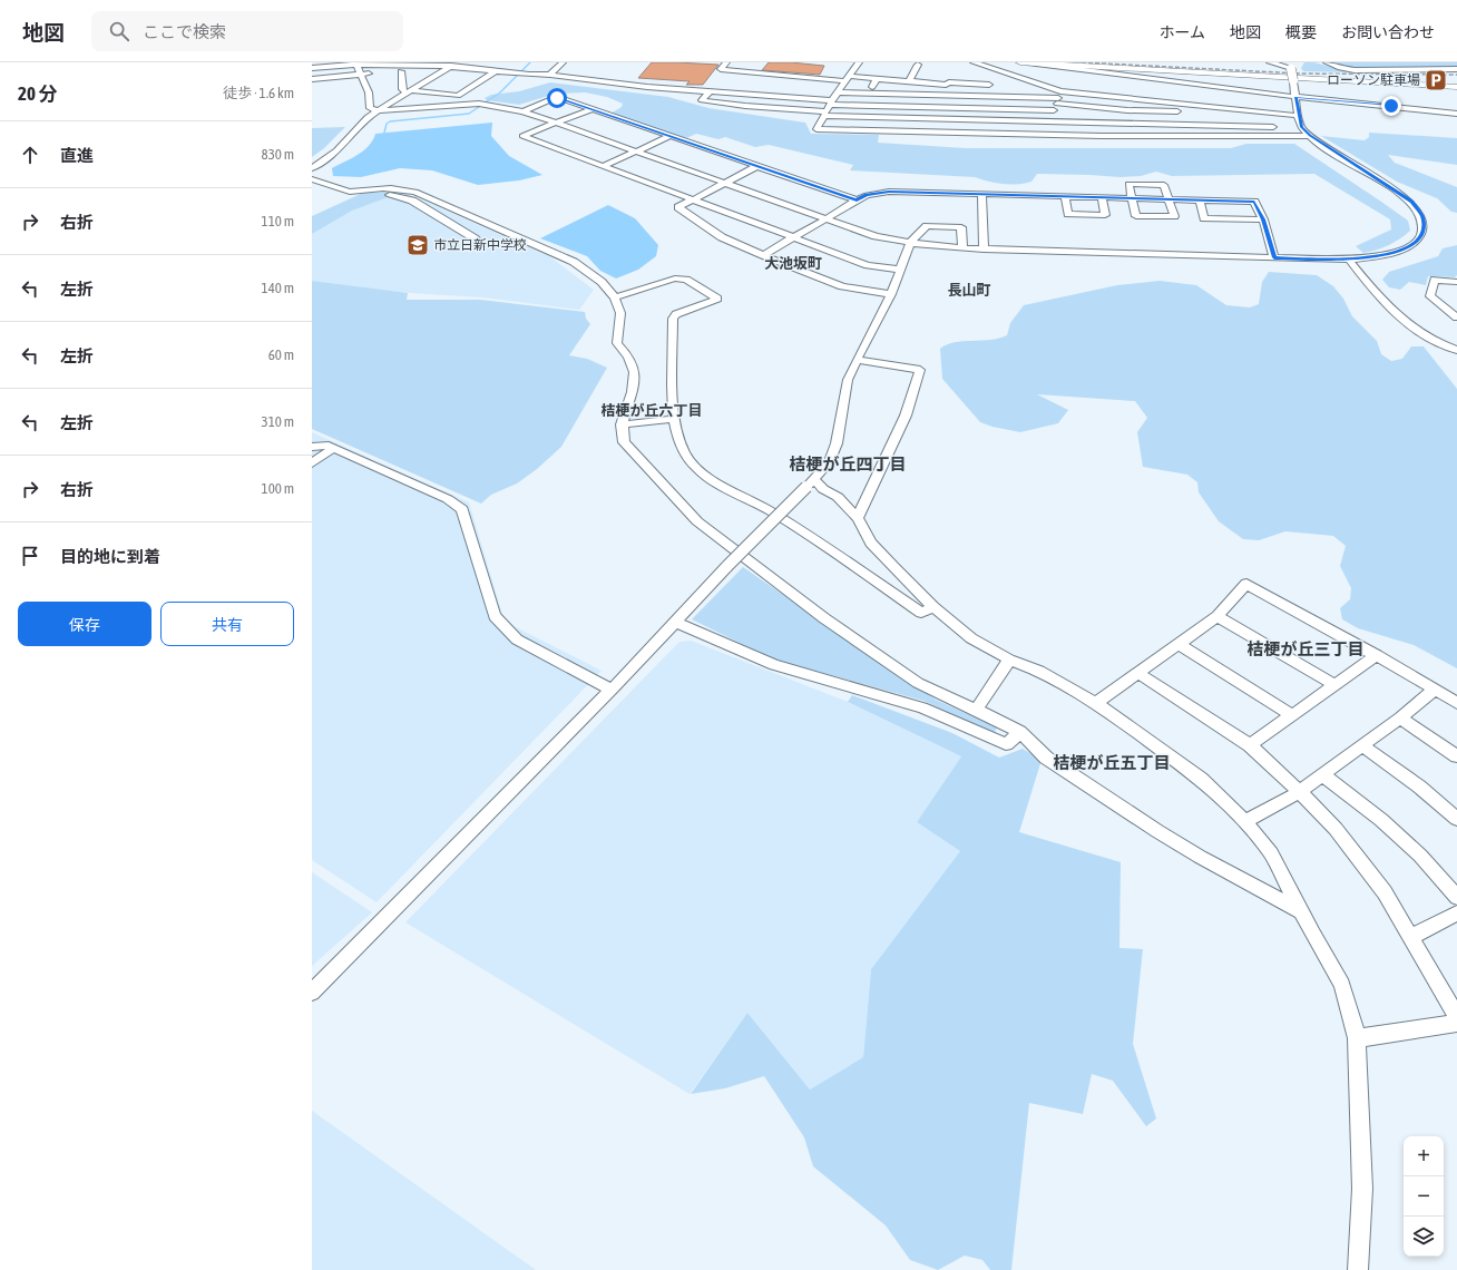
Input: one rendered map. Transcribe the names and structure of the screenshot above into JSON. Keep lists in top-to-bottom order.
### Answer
{
  "districts": [
    "大池坂町",
    "長山町",
    "桔梗が丘六丁目",
    "桔梗が丘四丁目",
    "桔梗が丘三丁目",
    "桔梗が丘五丁目"
  ],
  "places": {
    "parking": ["ローソン駐車場"],
    "school or university": ["市立日新中学校"]
  },
  "page": {
    "header": "地図",
    "search": "ここで検索",
    "nav": [
      "ホーム",
      "地図",
      "概要",
      "お問い合わせ"
    ],
    "heading": ["20 分", "徒歩 · 1.6 km"],
    "list": [
      ["直進", "830 m"],
      ["右折", "110 m"],
      ["左折", "140 m"],
      ["左折", "60 m"],
      ["左折", "310 m"],
      ["右折", "100 m"],
      "目的地に到着"
    ],
    "buttons": ["保存", "共有"],
    "map_buttons": ["+", "−"]
  }
}
